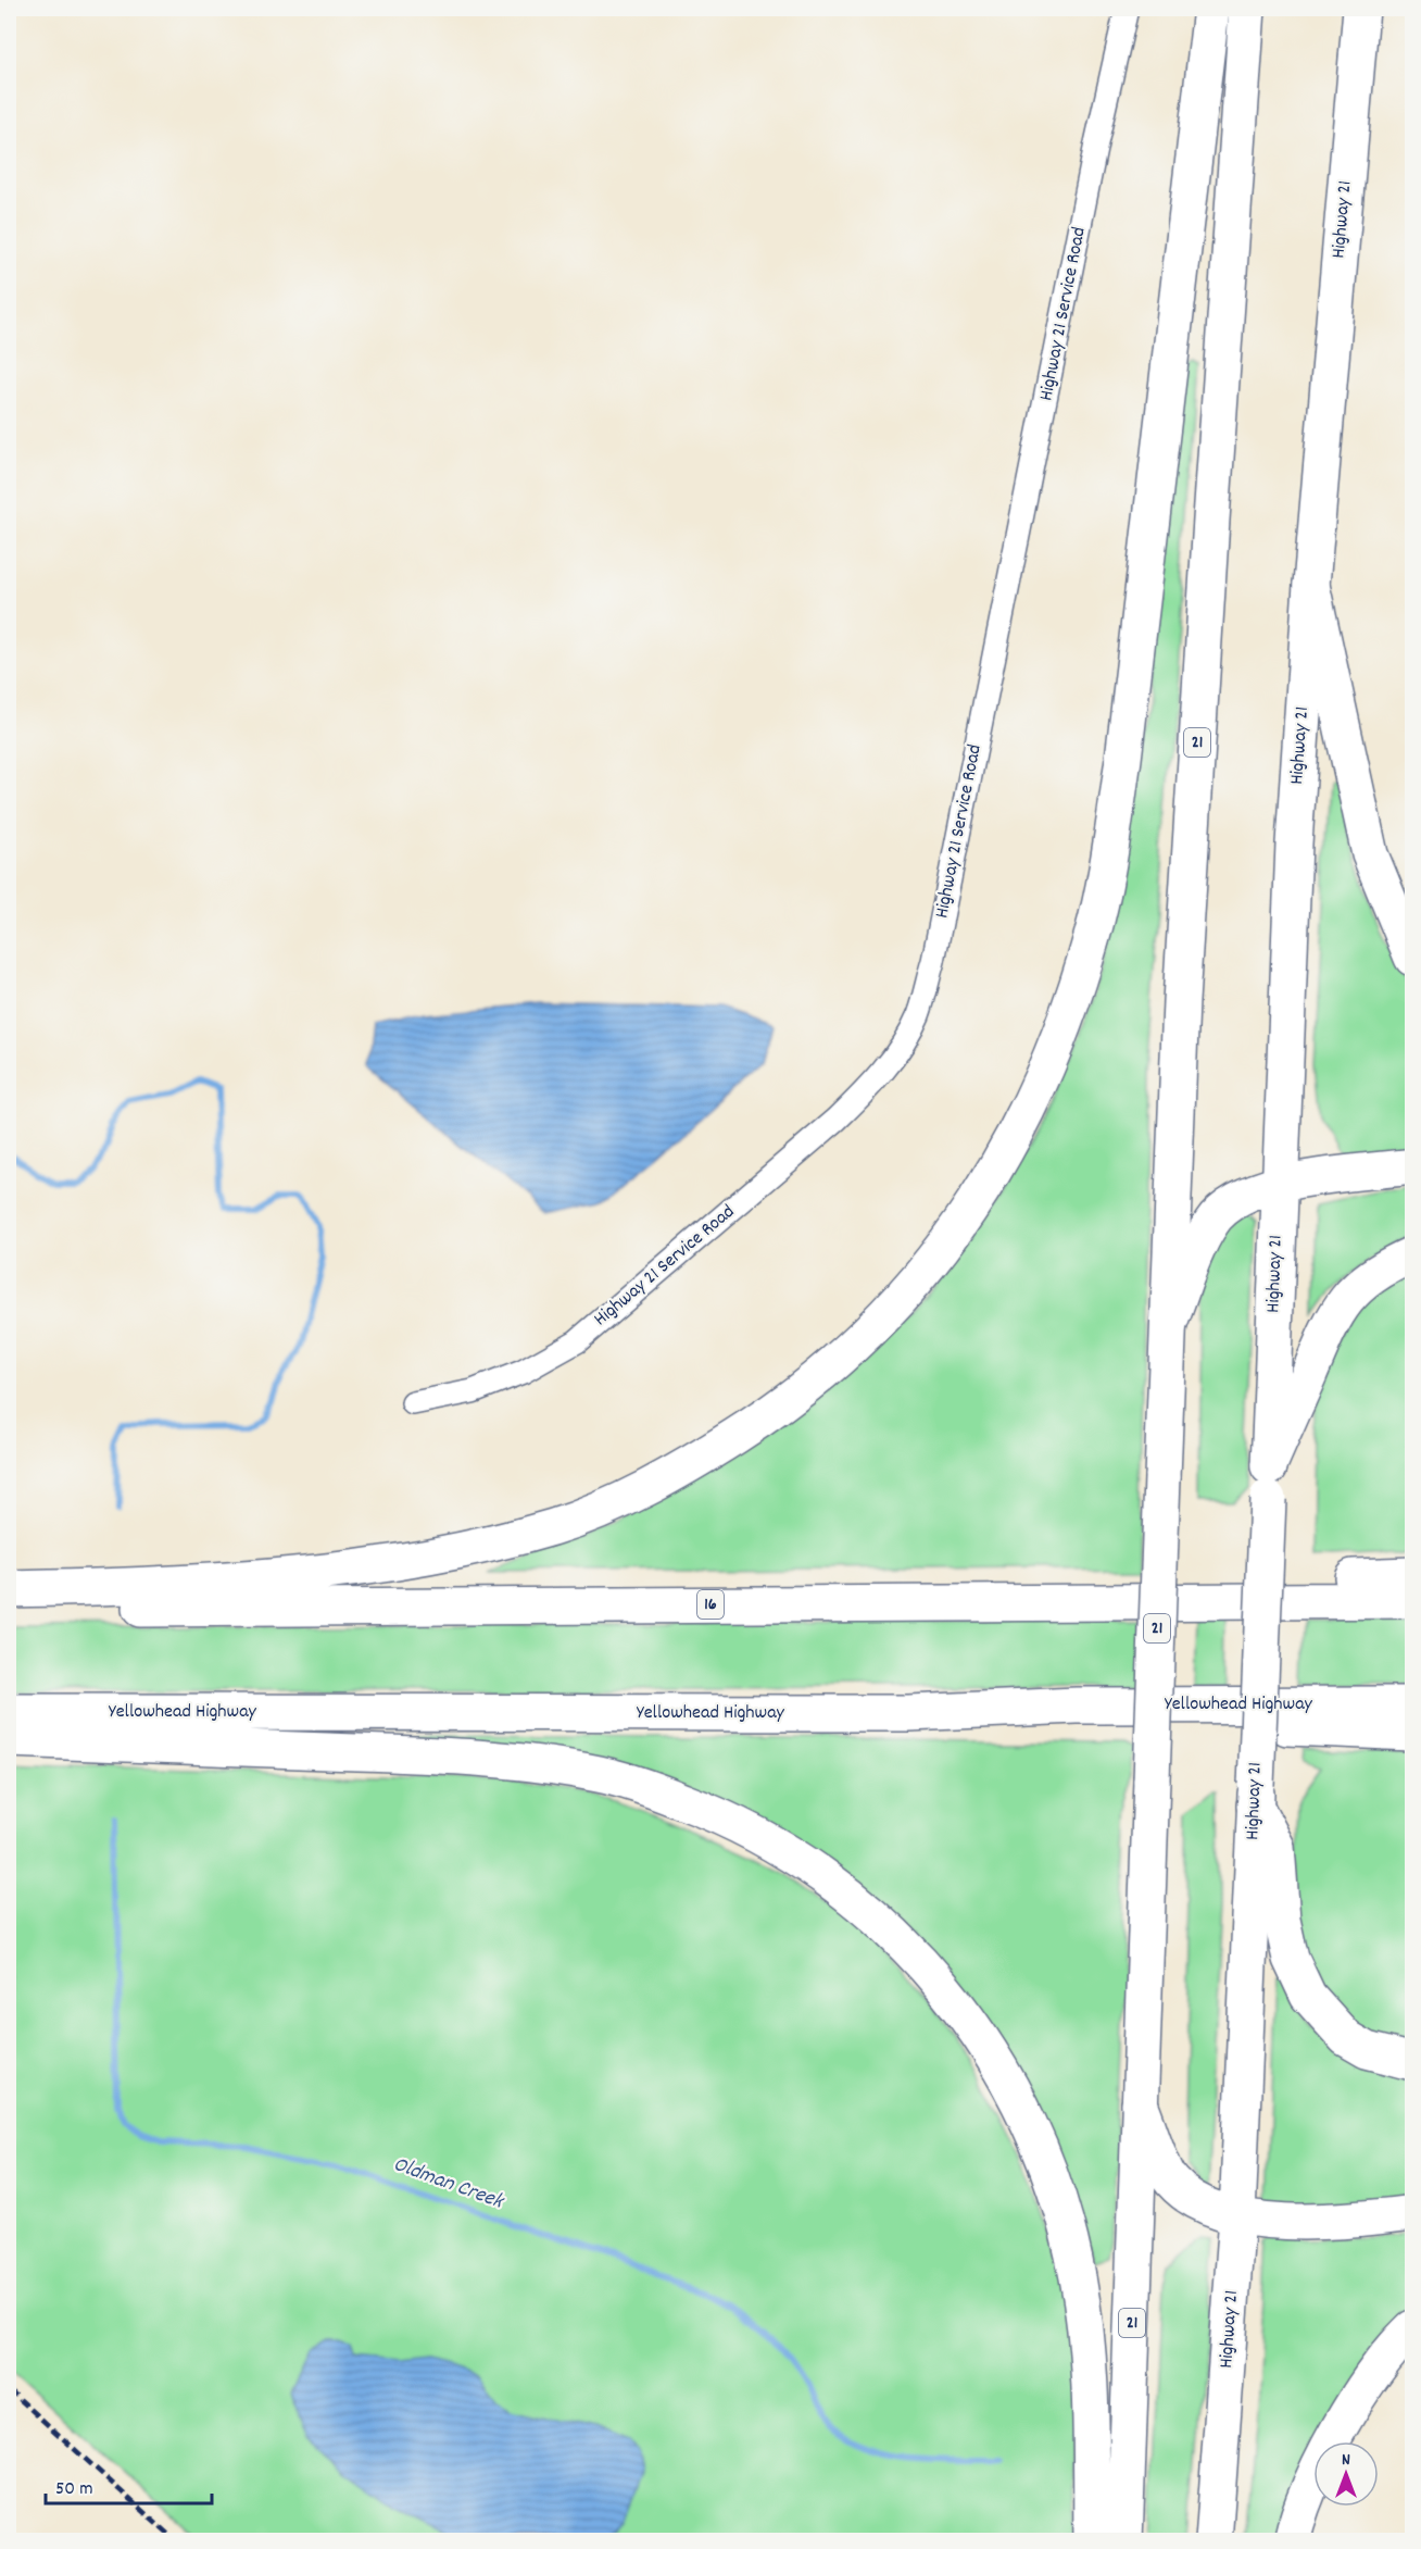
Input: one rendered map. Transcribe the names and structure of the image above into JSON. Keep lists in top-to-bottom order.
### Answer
{
  "streets": {
    "main road": [
      "Highway 21",
      "21",
      "16",
      "Yellowhead Highway"
    ],
    "street": ["Highway 21 Service Road"]
  },
  "water": ["Oldman Creek"],
  "scale_bar": "50 m",
  "north": "top"
}
